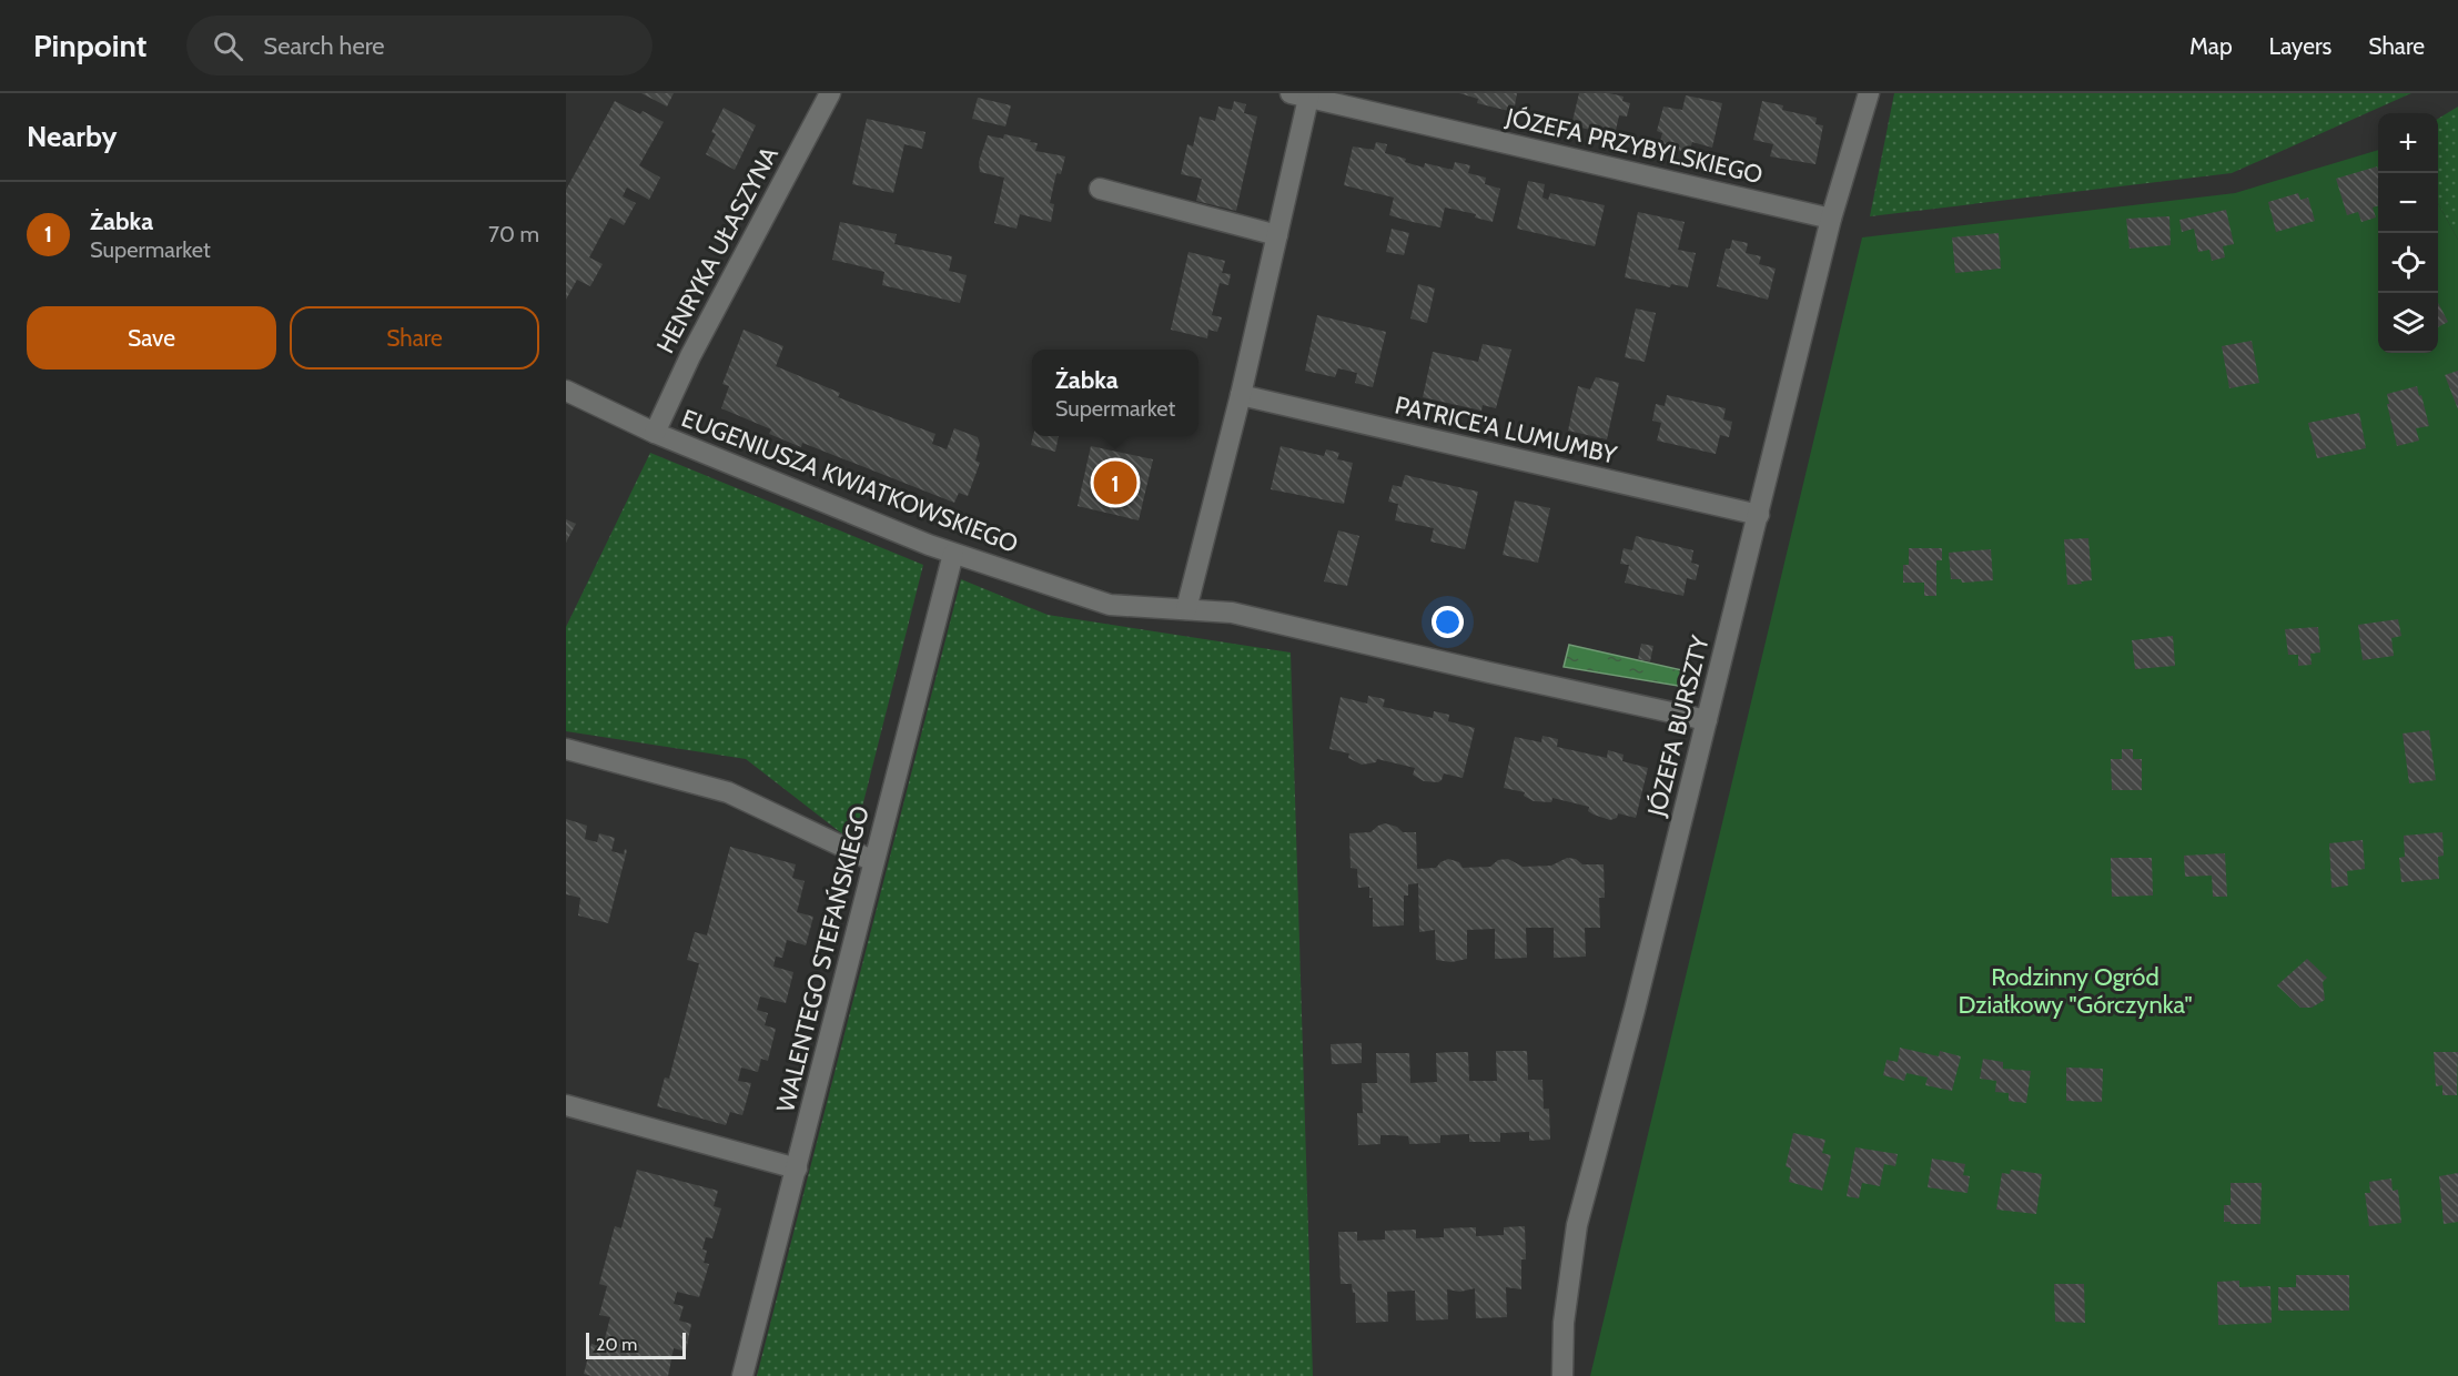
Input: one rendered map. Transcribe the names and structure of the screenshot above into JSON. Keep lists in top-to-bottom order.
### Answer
{
  "streets": {
    "street": [
      "JÓZEFA PRZYBYLSKIEGO",
      "HENRYKA UŁASZYNA",
      "PATRICE'A LUMUMBY",
      "EUGENIUSZA KWIATKOWSKIEGO",
      "JÓZEFA BURSZTY",
      "WALENTEGO STEFAŃSKIEGO"
    ]
  },
  "crossings": [
    ["JÓZEFA PRZYBYLSKIEGO", "JÓZEFA BURSZTY"],
    ["HENRYKA UŁASZYNA", "EUGENIUSZA KWIATKOWSKIEGO"],
    ["PATRICE'A LUMUMBY", "JÓZEFA BURSZTY"],
    ["EUGENIUSZA KWIATKOWSKIEGO", "JÓZEFA BURSZTY"],
    ["EUGENIUSZA KWIATKOWSKIEGO", "WALENTEGO STEFAŃSKIEGO"]
  ],
  "parks": ["Rodzinny Ogród Działkowy \"Górczynka\""],
  "scale_bar": "20 m",
  "page": {
    "header": "Pinpoint",
    "search": "Search here",
    "nav": ["Map", "Layers", "Share"],
    "heading": "Nearby",
    "map_buttons": ["+", "−"],
    "list": [
      {
        "mark": "1",
        "name": "Żabka",
        "note": "Supermarket",
        "value": "70 m"
      }
    ],
    "buttons": ["Save", "Share"],
    "popup": ["Żabka", "Supermarket"],
    "pins": "1",
    "scale": "20 m"
  }
}
